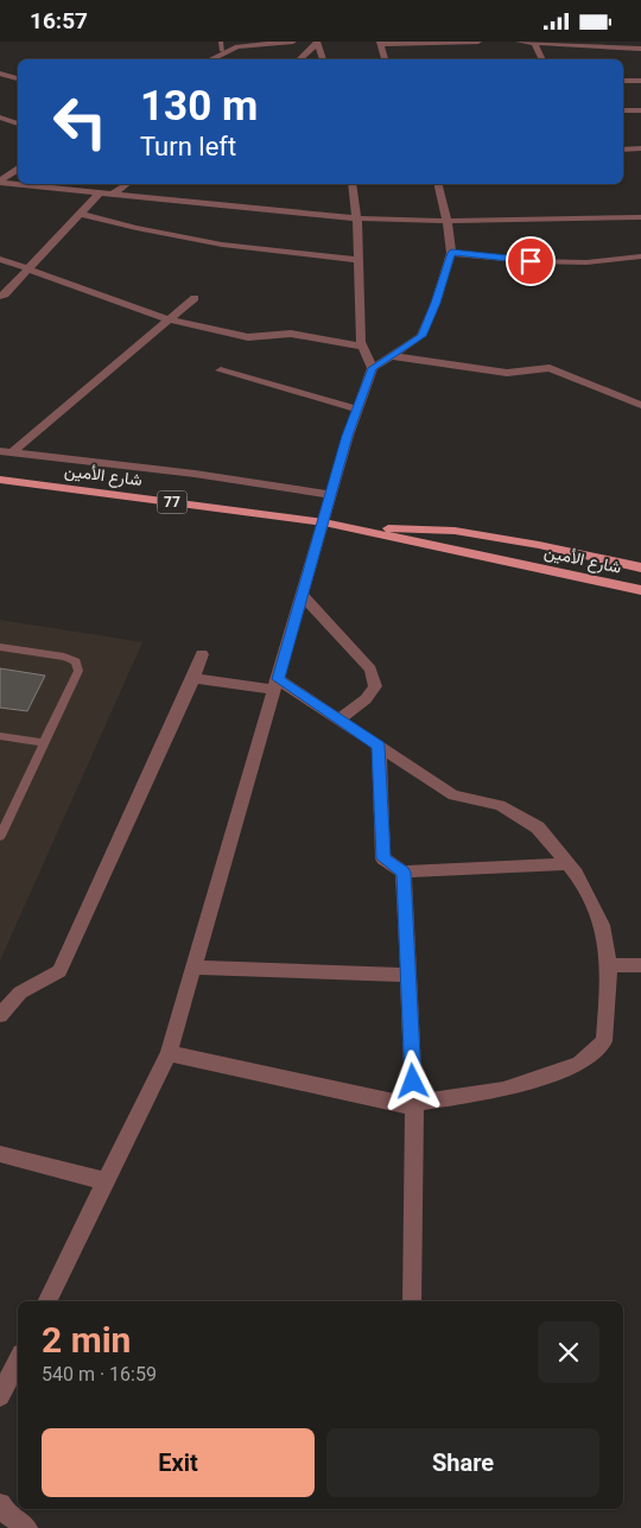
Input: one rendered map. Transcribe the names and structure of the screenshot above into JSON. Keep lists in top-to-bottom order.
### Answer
{
  "streets": {
    "main road": ["شارع الأمين", "77"]
  },
  "page": {
    "status": "16:57",
    "turn": ["130 m", "Turn left"],
    "heading": ["2 min", "540 m · 16:59"],
    "buttons": ["Exit", "Share"]
  }
}
